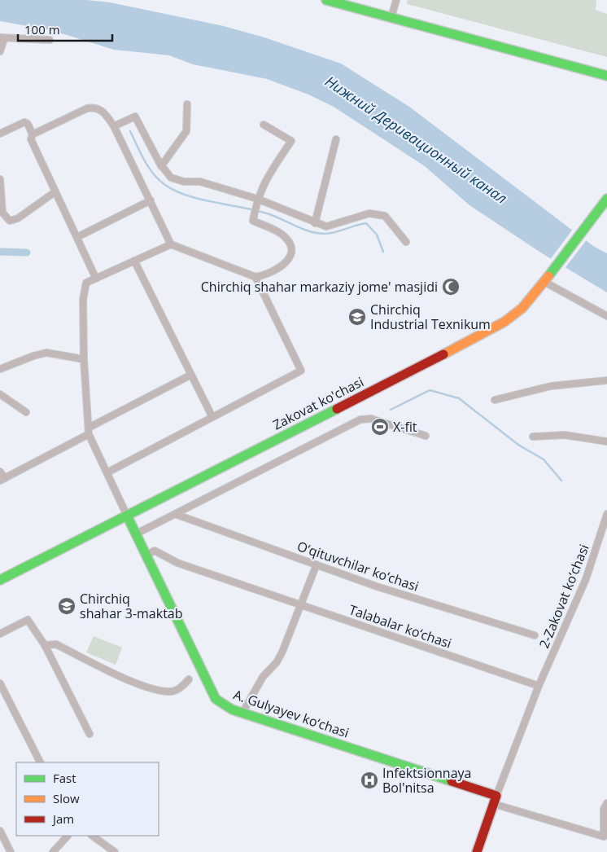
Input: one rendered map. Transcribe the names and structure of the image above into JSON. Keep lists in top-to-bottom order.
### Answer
{
  "streets": {
    "main road": ["Zakovat ko'chasi", "A. Gulyayev ko‘chasi"],
    "street": ["O‘qituvchilar ko‘chasi", "2-Zakovat ko‘chasi", "Talabalar ko‘chasi"]
  },
  "crossings": [
    ["Zakovat ko'chasi", "A. Gulyayev ko‘chasi"],
    ["2-Zakovat ko‘chasi", "Talabalar ko‘chasi"],
    ["Talabalar ko‘chasi", "A. Gulyayev ko‘chasi"]
  ],
  "water": ["Нижний Деривационный канал"],
  "places": {
    "mosque": ["Chirchiq shahar markaziy jome' masjidi"],
    "school or university": ["Chirchiq Industrial Texnikum", "Chirchiq shahar 3-maktab"],
    "sports": ["X-fit"],
    "hospital": ["Infektsionnaya Bol'nitsa"]
  },
  "legend": ["Fast", "Slow", "Jam"],
  "scale_bar": "100 m"
}
